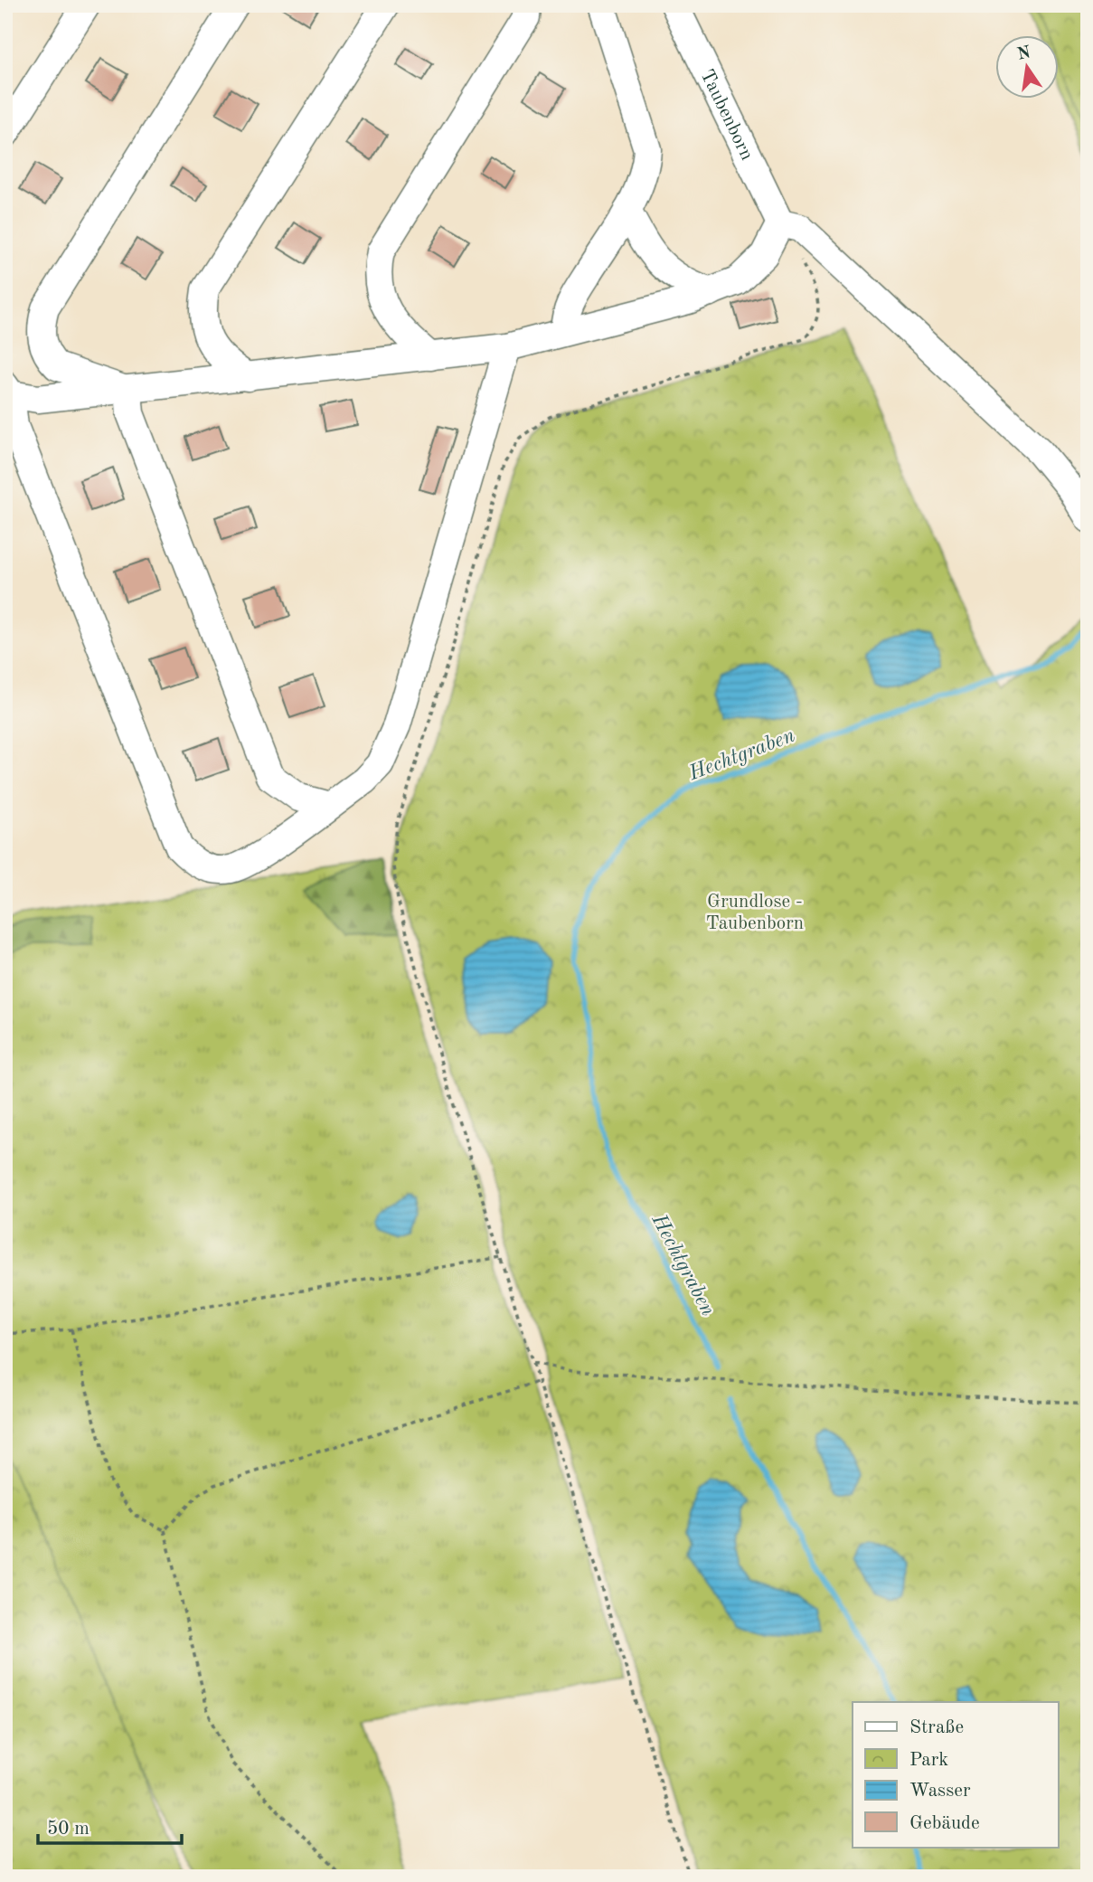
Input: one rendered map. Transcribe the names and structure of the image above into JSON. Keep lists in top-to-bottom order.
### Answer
{
  "streets": {
    "lane": ["Taubenborn"]
  },
  "water": ["Hechtgraben"],
  "parks": ["Grundlose - Taubenborn"],
  "legend": [
    "Straße",
    "Park",
    "Wasser",
    "Gebäude"
  ],
  "scale_bar": "50 m",
  "north": "top"
}
